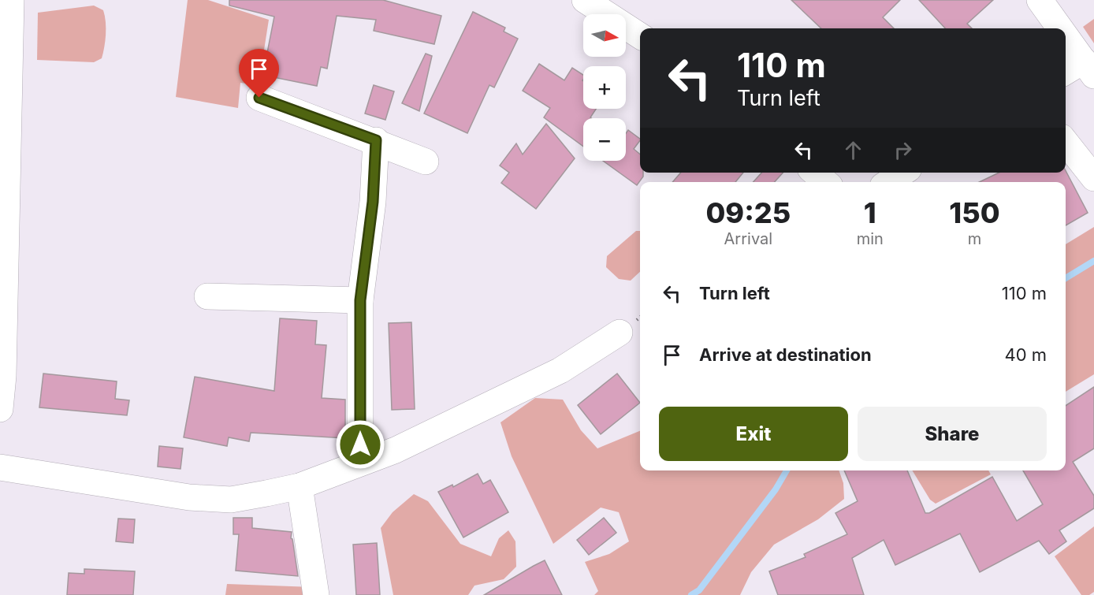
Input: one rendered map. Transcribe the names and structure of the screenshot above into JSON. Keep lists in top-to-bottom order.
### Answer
{
  "north": "right",
  "page": {
    "map_buttons": ["+", "−"],
    "turn": ["110 m", "Turn left"],
    "eta": [
      "09:25",
      "Arrival",
      "1",
      "min",
      "150",
      "m"
    ],
    "list": [
      {
        "name": "Turn left",
        "value": "110 m"
      },
      {
        "name": "Arrive at destination",
        "value": "40 m"
      }
    ],
    "buttons": ["Exit", "Share"]
  }
}
